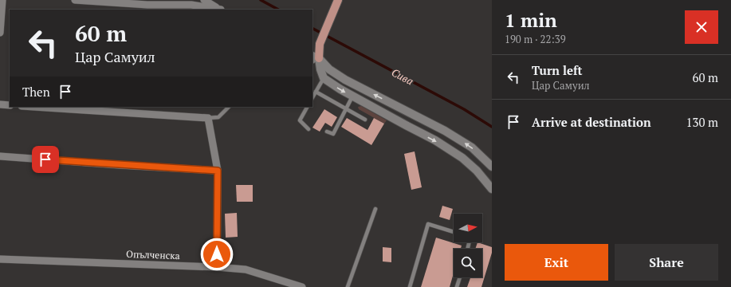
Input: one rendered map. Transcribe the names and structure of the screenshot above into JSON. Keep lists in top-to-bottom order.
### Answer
{
  "streets": {
    "street": ["Опълченска"]
  },
  "water": ["Сива"],
  "north": "right",
  "page": {
    "heading": ["1 min", "190 m · 22:39"],
    "turn": ["60 m", "Цар Самуил"],
    "list": [
      {
        "name": "Turn left",
        "note": "Цар Самуил",
        "value": "60 m"
      },
      {
        "name": "Arrive at destination",
        "value": "130 m"
      }
    ],
    "then": "Then",
    "buttons": ["Exit", "Share"]
  }
}
